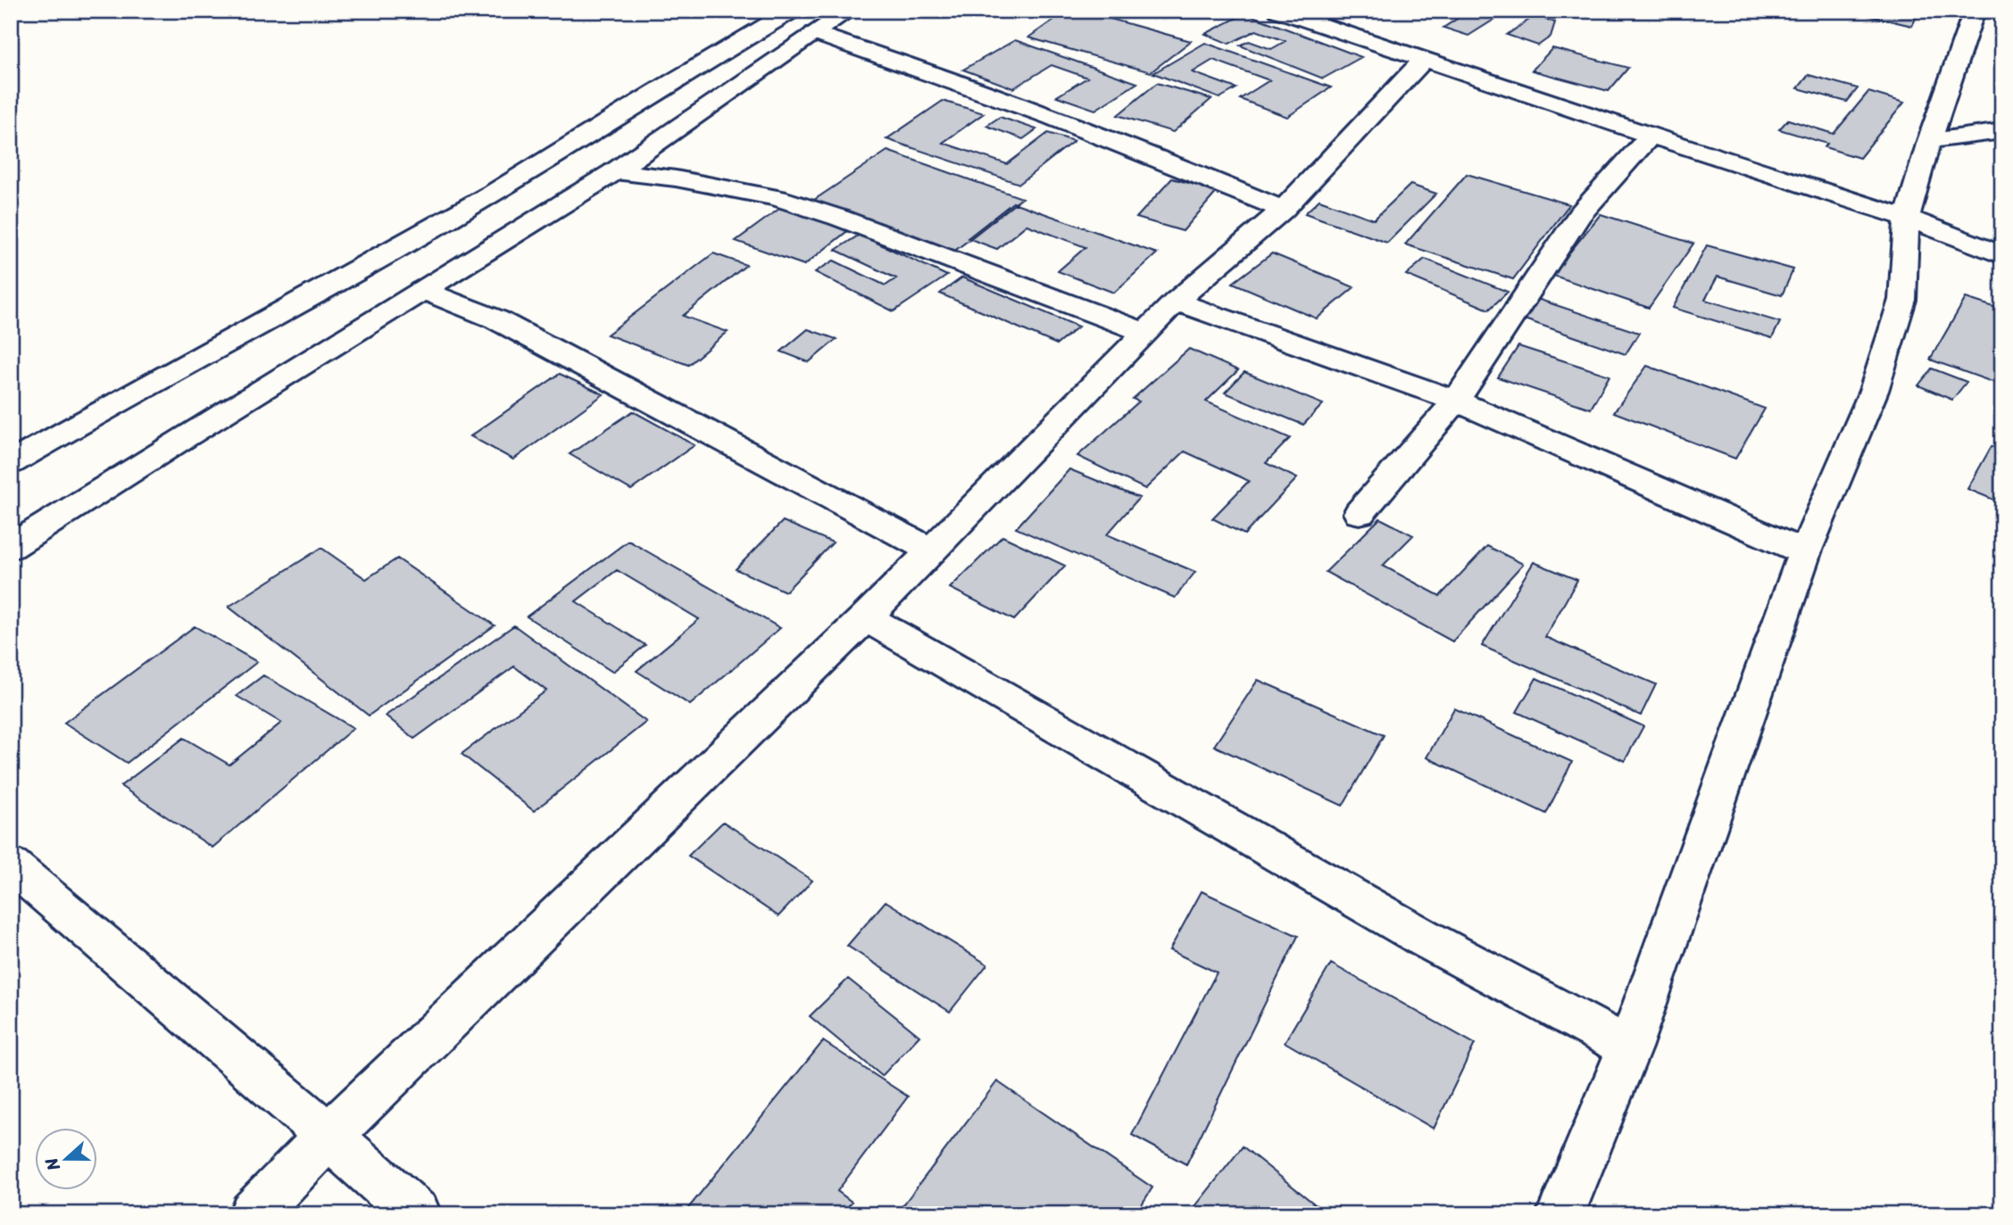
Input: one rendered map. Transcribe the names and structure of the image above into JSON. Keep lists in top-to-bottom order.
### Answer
{
  "north": "left"
}
